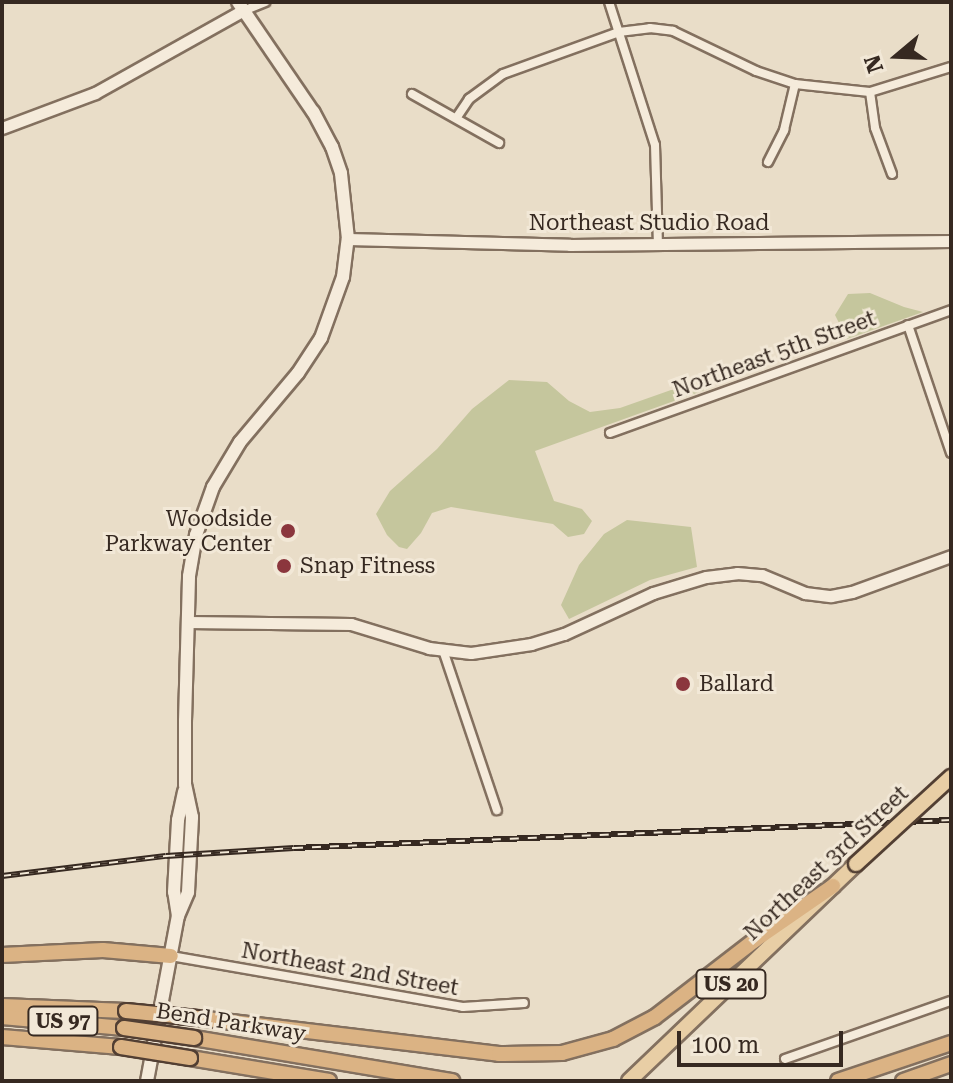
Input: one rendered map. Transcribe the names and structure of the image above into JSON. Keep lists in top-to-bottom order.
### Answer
{
  "streets": {
    "highway": ["US 97", "Bend Parkway"],
    "main road": ["Northeast 3rd Street", "US 20"],
    "street": ["Northeast Studio Road", "Northeast 5th Street", "Northeast 2nd Street"]
  },
  "places": ["Woodside Parkway Center", "Snap Fitness", "Ballard"],
  "scale_bar": "100 m",
  "north": "left"
}
